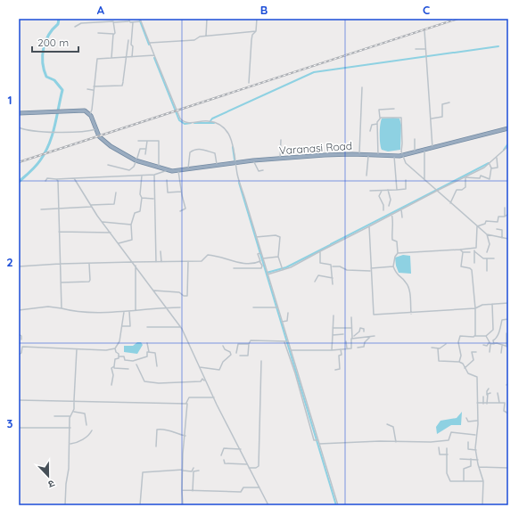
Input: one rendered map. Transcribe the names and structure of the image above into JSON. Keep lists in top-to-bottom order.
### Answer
{
  "streets": {
    "highway": ["Varanasi Road"]
  },
  "scale_bar": "200 m",
  "north": "bottom",
  "grid": {
    "columns": ["A", "B", "C"],
    "rows": ["1", "2", "3"]
  }
}
